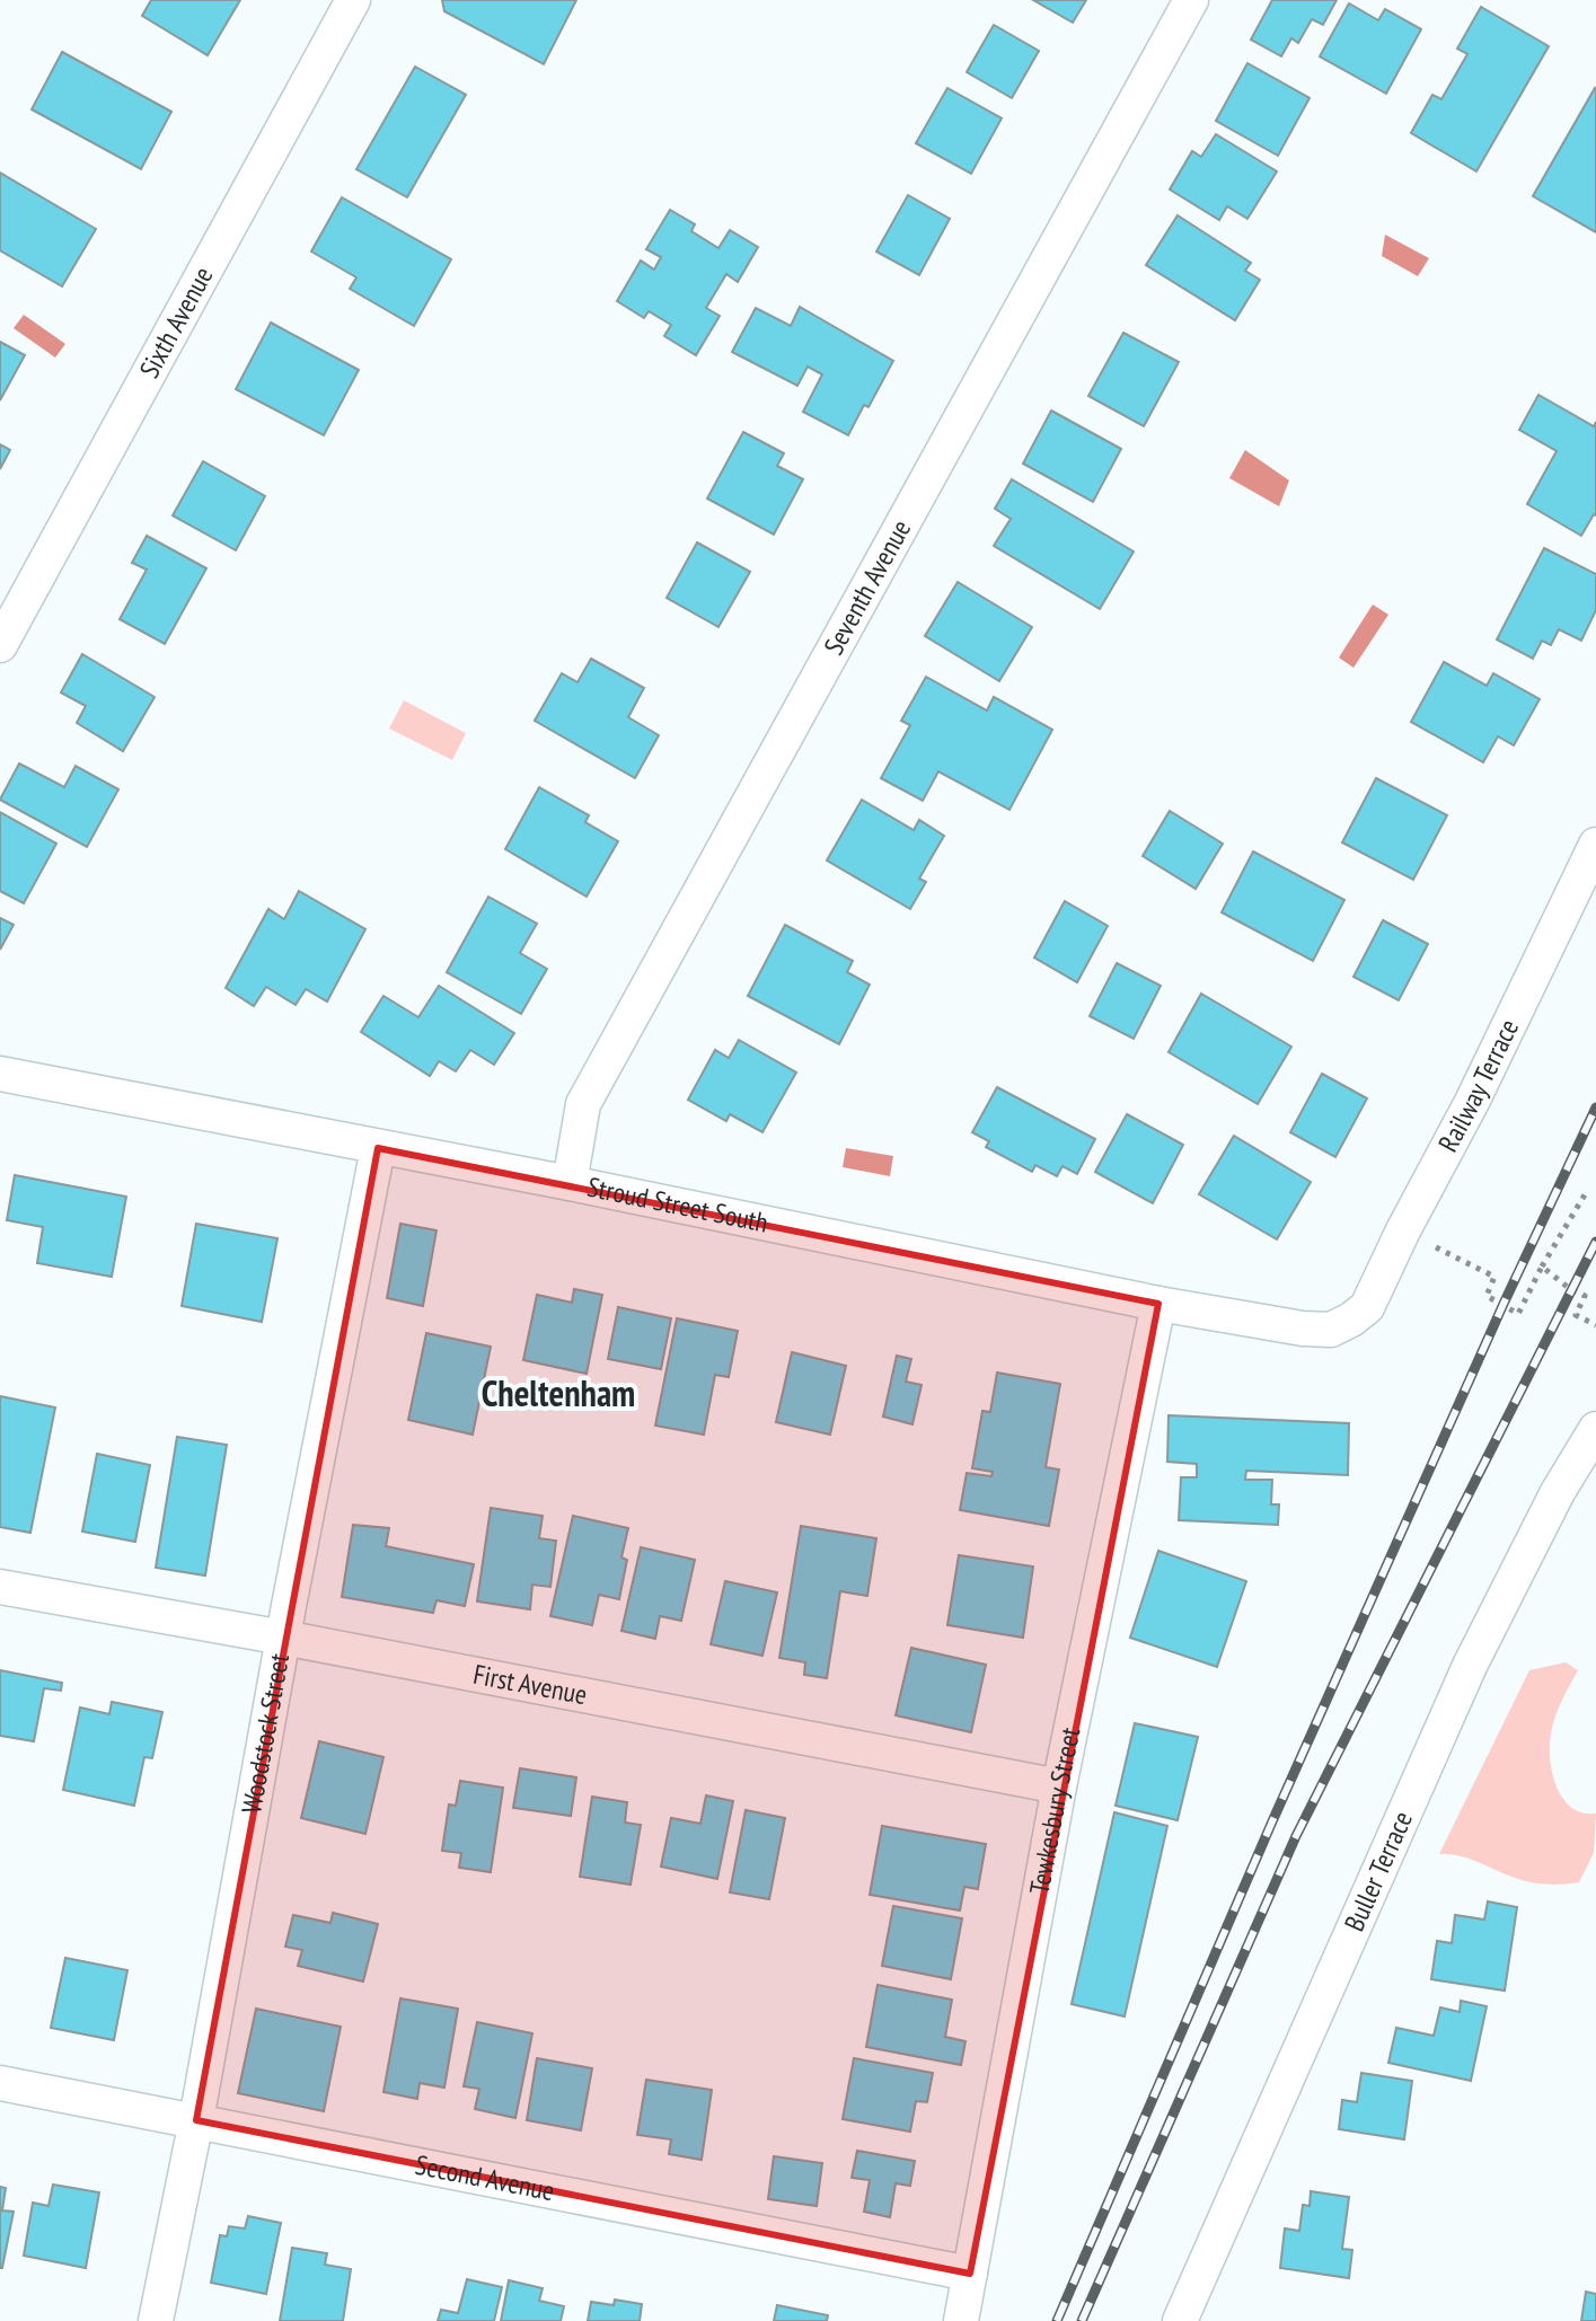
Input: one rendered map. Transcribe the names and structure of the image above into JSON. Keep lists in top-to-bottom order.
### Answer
{
  "streets": {
    "street": [
      "Sixth Avenue",
      "Seventh Avenue",
      "Railway Terrace",
      "Stroud Street South",
      "First Avenue",
      "Woodstock Street",
      "Tewkesbury Street",
      "Buller Terrace",
      "Second Avenue"
    ]
  },
  "crossings": [
    ["Seventh Avenue", "Stroud Street South"],
    ["Railway Terrace", "Stroud Street South"],
    ["Stroud Street South", "Woodstock Street"],
    ["Stroud Street South", "Tewkesbury Street"],
    ["First Avenue", "Woodstock Street"],
    ["First Avenue", "Tewkesbury Street"],
    ["Woodstock Street", "Second Avenue"],
    ["Tewkesbury Street", "Second Avenue"]
  ],
  "districts": ["Cheltenham"]
}
